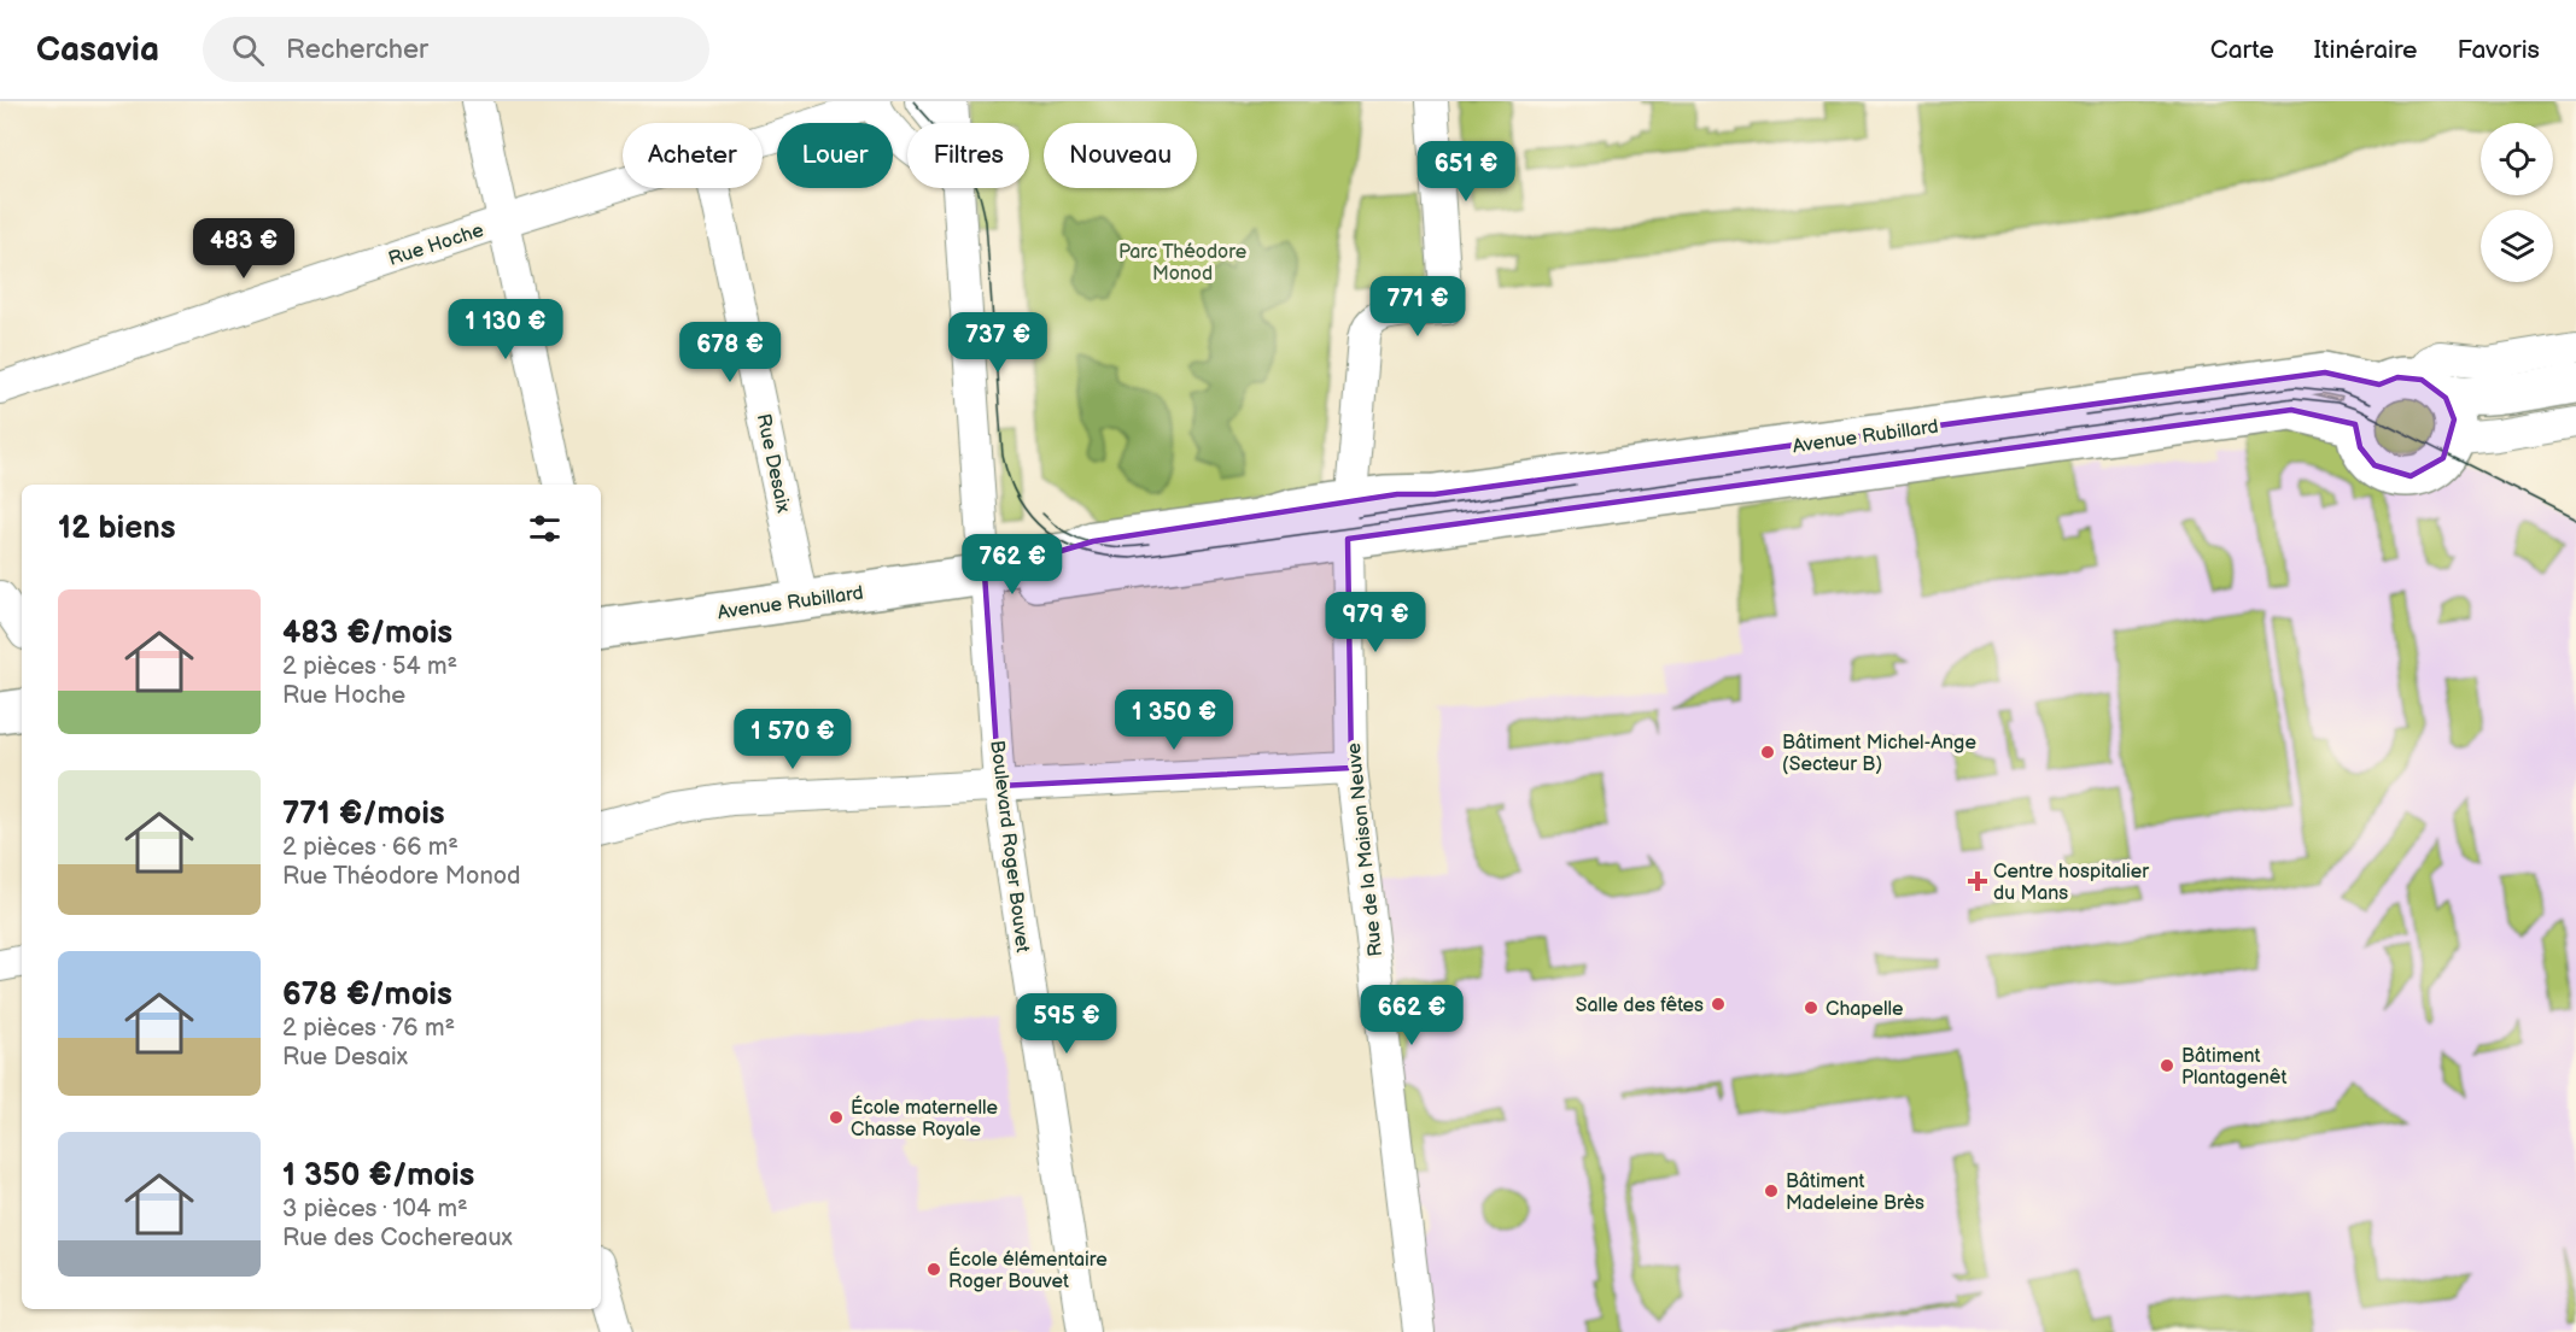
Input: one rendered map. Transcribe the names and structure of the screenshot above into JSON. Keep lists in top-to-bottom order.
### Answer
{
  "streets": {
    "main road": ["Avenue Rubillard"],
    "street": [
      "Rue Hoche",
      "Rue Desaix",
      "Boulevard Roger Bouvet",
      "Rue de la Maison Neuve"
    ]
  },
  "crossings": [
    ["Avenue Rubillard", "Rue Desaix"],
    ["Avenue Rubillard", "Boulevard Roger Bouvet"],
    ["Avenue Rubillard", "Rue de la Maison Neuve"]
  ],
  "parks": ["Parc Théodore Monod"],
  "places": {
    "other": [
      "Bâtiment Michel-Ange (Secteur B)",
      "Salle des fêtes",
      "Chapelle",
      "Bâtiment Plantagenêt",
      "École maternelle Chasse Royale",
      "Bâtiment Madeleine Brès",
      "École élémentaire Roger Bouvet"
    ],
    "health": ["Centre hospitalier du Mans"]
  },
  "page": {
    "header": "Casavia",
    "search": "Rechercher",
    "nav": ["Carte", "Itinéraire", "Favoris"],
    "chip": [
      "Acheter",
      "Louer",
      "Filtres",
      "Nouveau"
    ],
    "price": [
      "651 €",
      "483 €",
      "771 €",
      "1 130 €",
      "737 €",
      "678 €",
      "762 €",
      "979 €",
      "1 350 €",
      "1 570 €",
      "662 €",
      "595 €"
    ],
    "heading": "12 biens",
    "list": [
      {
        "name": "483 €/mois",
        "note": "2 pièces · 54 m² · Rue Hoche"
      },
      {
        "name": "771 €/mois",
        "note": "2 pièces · 66 m² · Rue Théodore Monod"
      },
      {
        "name": "678 €/mois",
        "note": "2 pièces · 76 m² · Rue Desaix"
      },
      {
        "name": "1 350 €/mois",
        "note": "3 pièces · 104 m² · Rue des Cochereaux"
      }
    ]
  }
}
